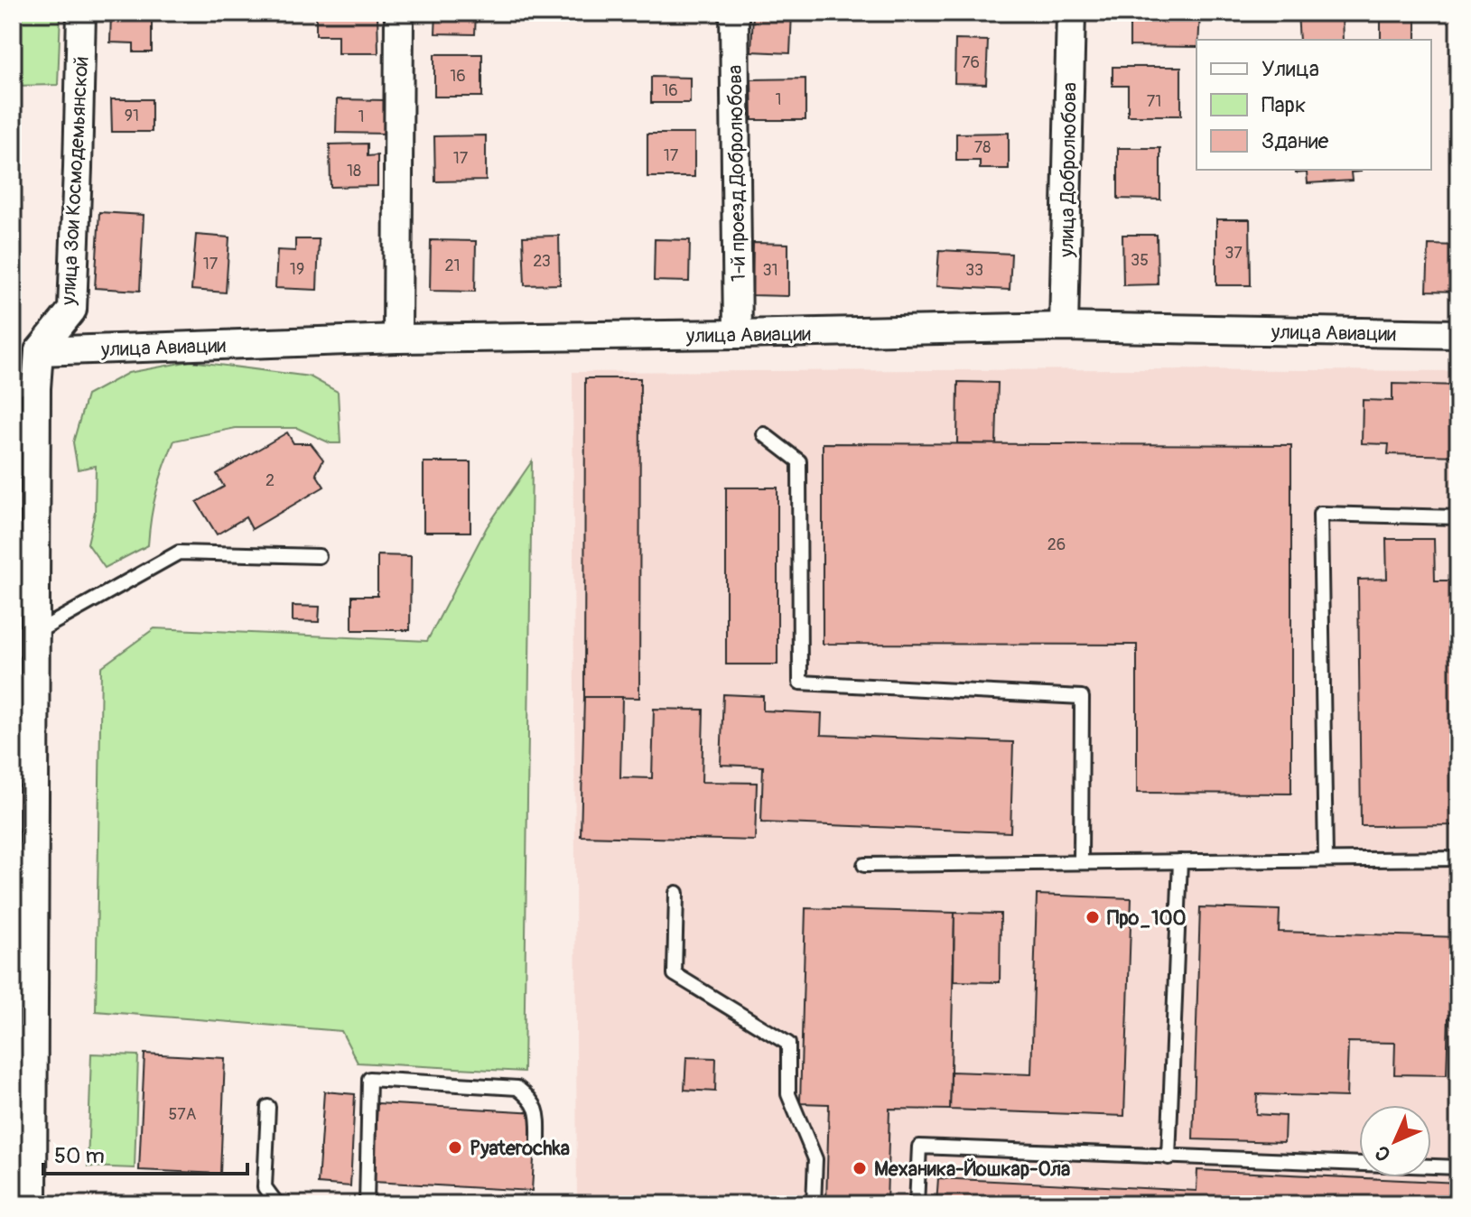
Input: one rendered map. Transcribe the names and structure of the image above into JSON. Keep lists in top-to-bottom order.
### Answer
{
  "streets": {
    "street": [
      "улица Добролюбова",
      "1-й проезд Добролюбова",
      "улица Зои Космодемьянской",
      "улица Авиации"
    ]
  },
  "crossings": [
    ["улица Добролюбова", "улица Авиации"],
    ["1-й проезд Добролюбова", "улица Авиации"],
    ["улица Зои Космодемьянской", "улица Авиации"]
  ],
  "places": ["Про_100", "Pyaterochka", "Механика-Йошкар-Ола"],
  "house_numbers": [
    "76",
    "16",
    "16",
    "1",
    "71",
    "91",
    "1",
    "78",
    "17",
    "17",
    "18",
    "37",
    "35",
    "23",
    "17",
    "21",
    "19",
    "31",
    "33",
    "2",
    "26",
    "57А"
  ],
  "legend": ["Улица", "Парк", "Здание"],
  "scale_bar": "50 m",
  "north": "bottom left"
}
